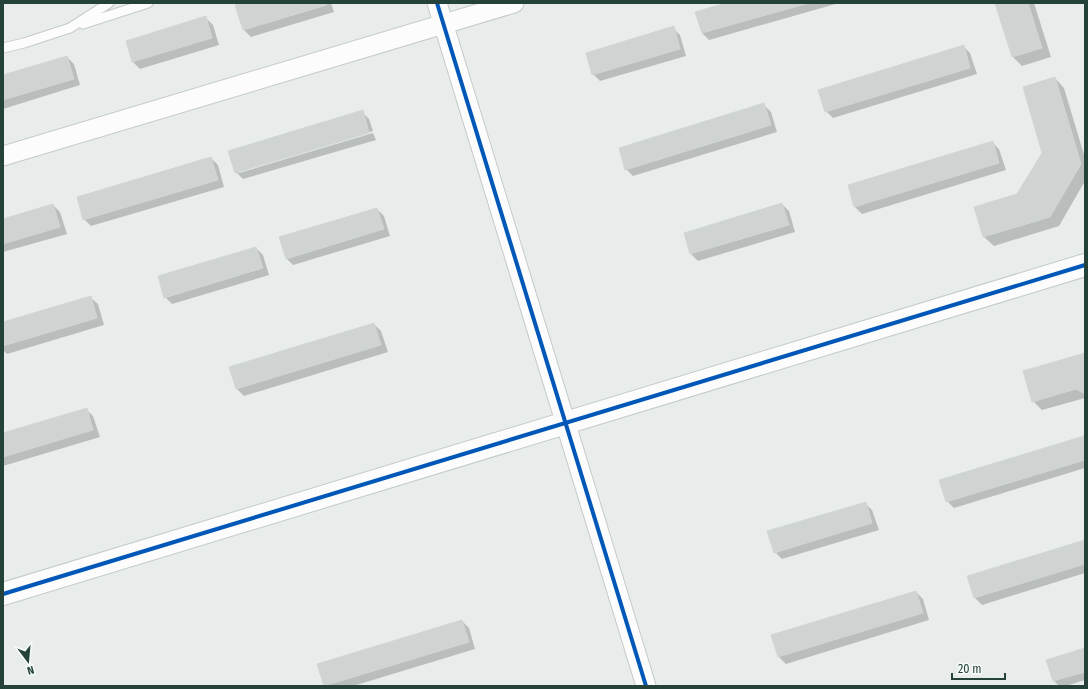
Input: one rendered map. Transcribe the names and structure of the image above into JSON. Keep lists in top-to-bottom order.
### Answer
{
  "scale_bar": "20 m",
  "north": "bottom"
}
